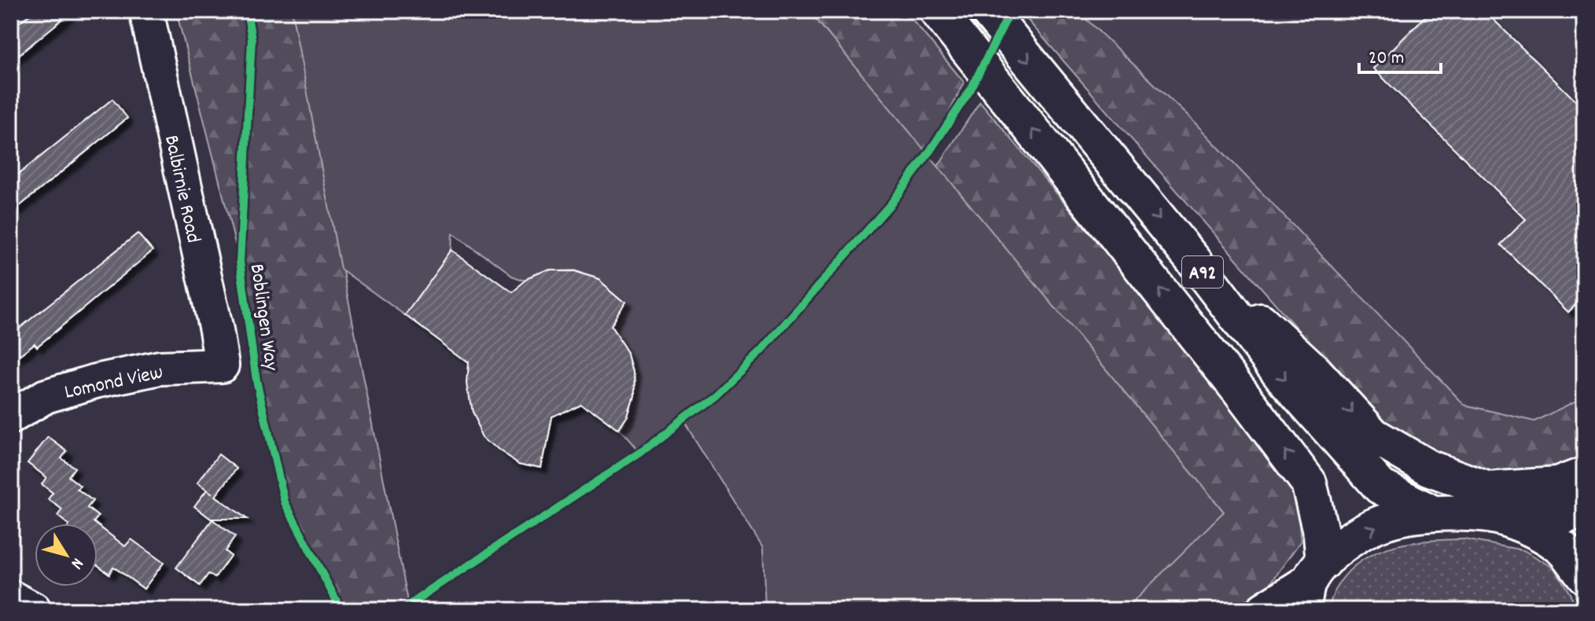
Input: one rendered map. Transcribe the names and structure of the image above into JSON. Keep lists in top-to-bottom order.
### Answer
{
  "streets": {
    "main road": ["A92"],
    "street": ["Balbirnie Road", "Lomond View"],
    "cycle path": ["Boblingen Way"]
  },
  "crossings": [
    ["Balbirnie Road", "Lomond View"]
  ],
  "scale_bar": "20 m",
  "north": "bottom right"
}
